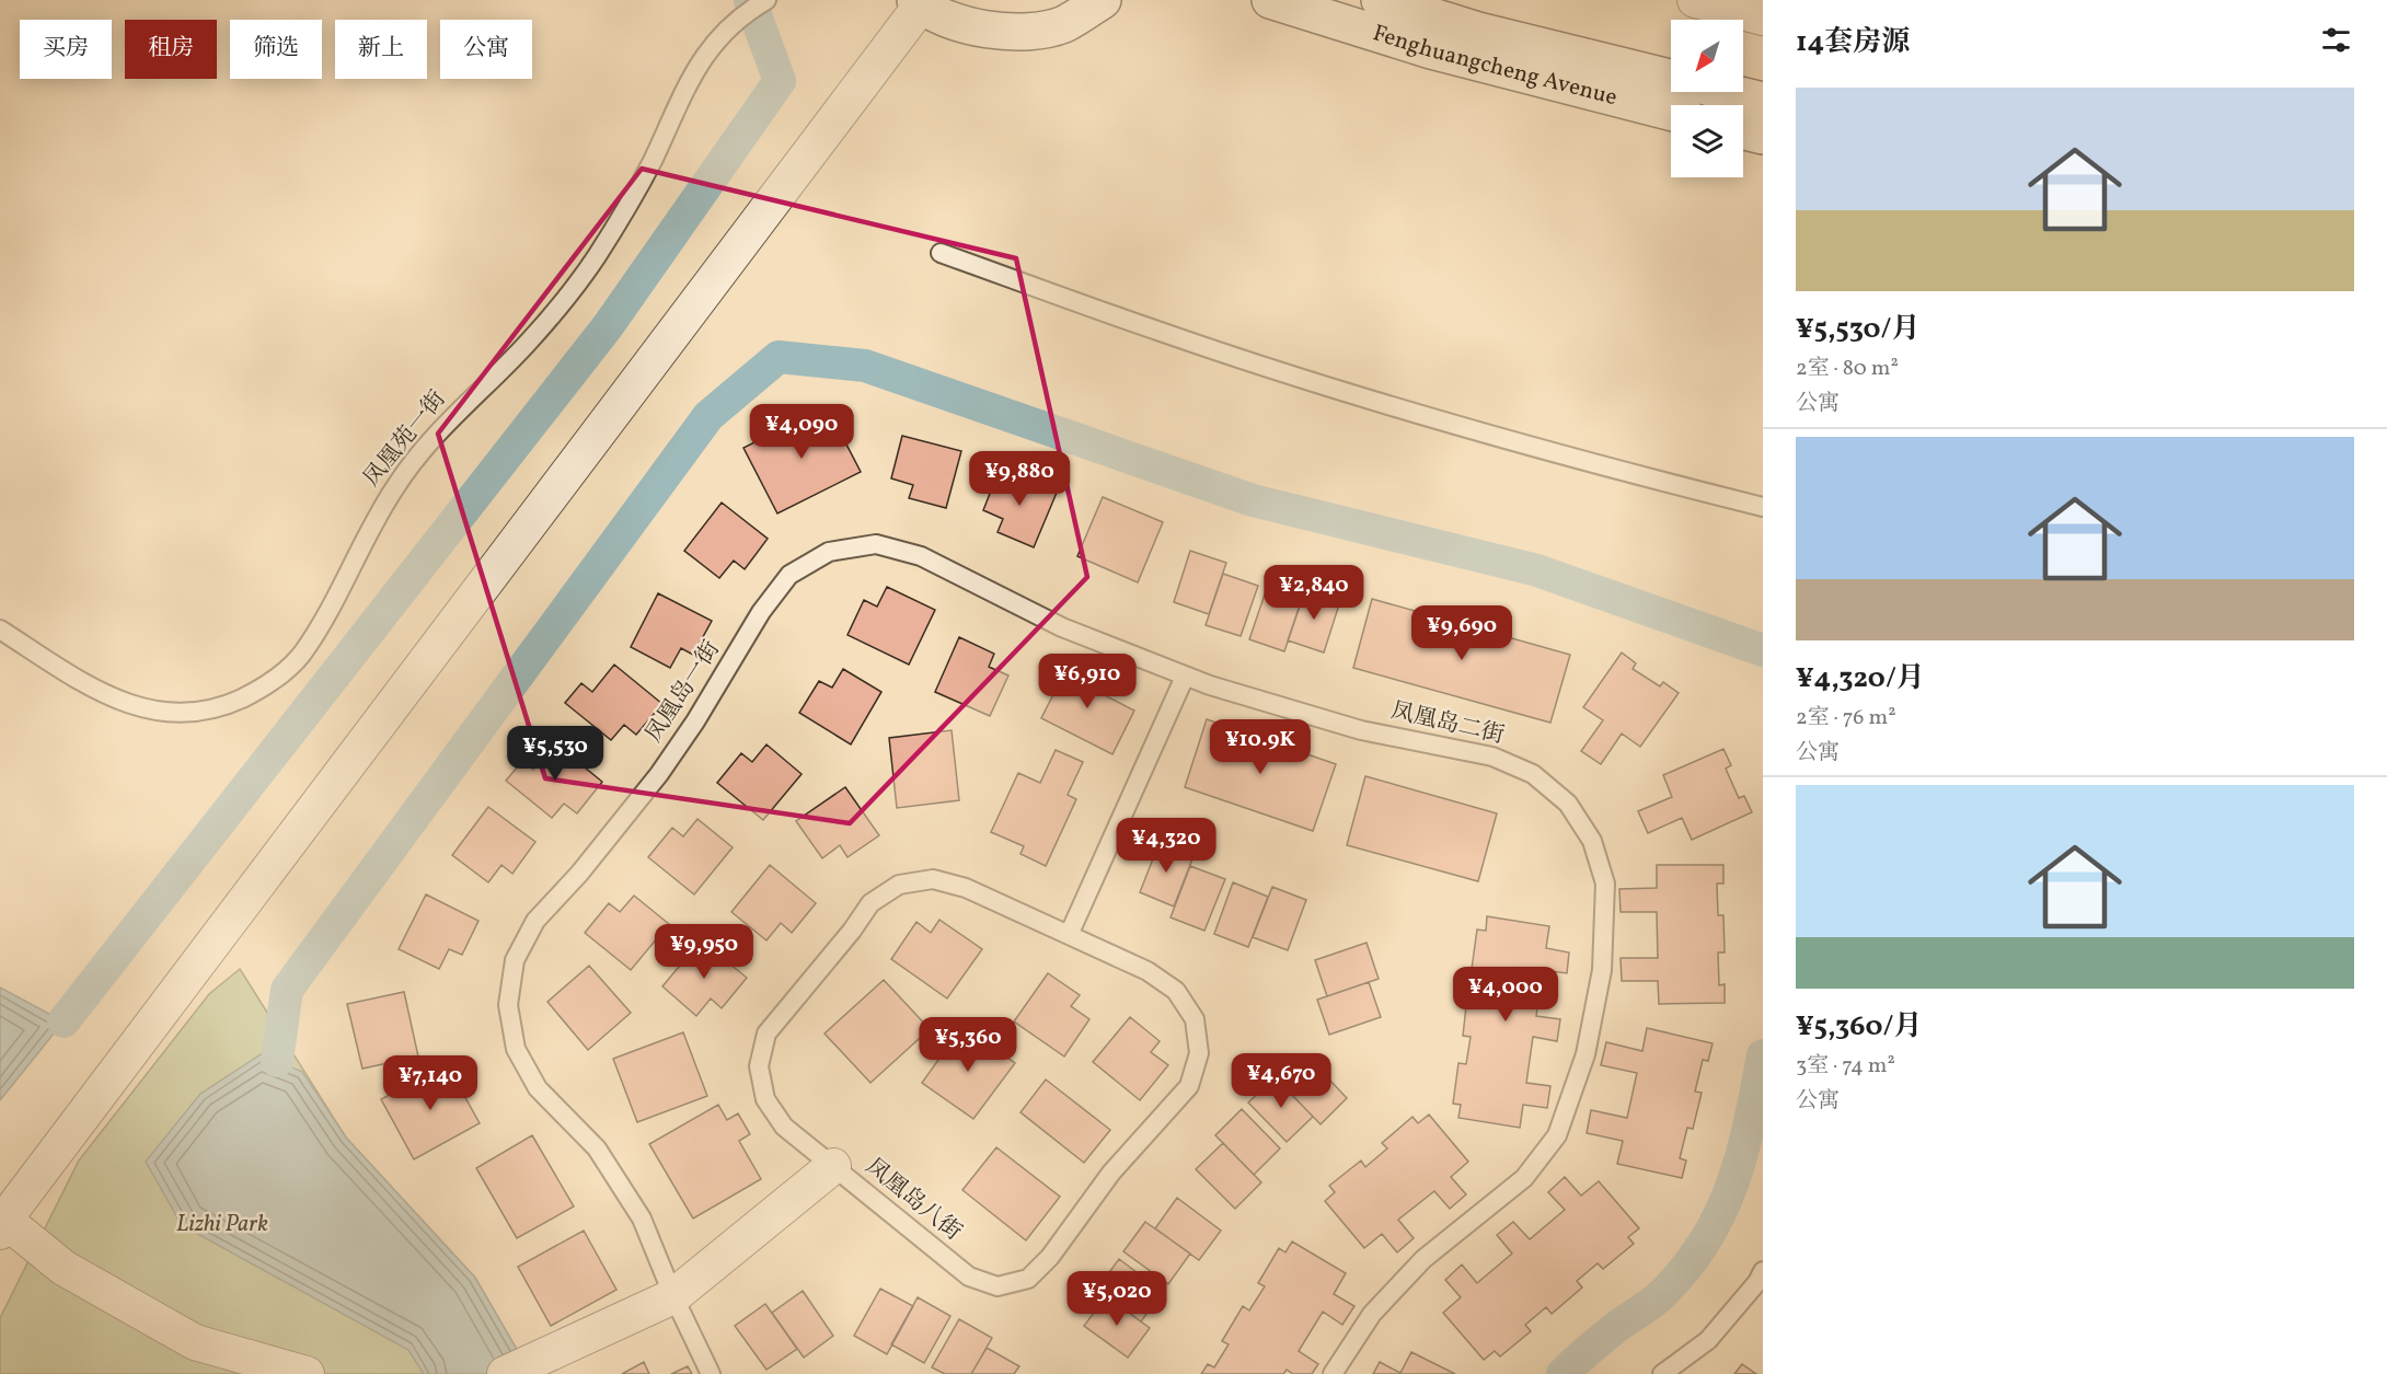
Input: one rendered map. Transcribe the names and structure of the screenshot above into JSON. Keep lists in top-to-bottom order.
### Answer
{
  "streets": {
    "main road": ["Fenghuangcheng Avenue"],
    "lane": [
      "凤凰苑一街",
      "凤凰岛一街",
      "凤凰岛二街",
      "凤凰岛八街"
    ]
  },
  "crossings": [
    ["凤凰岛一街", "凤凰岛二街"]
  ],
  "parks": ["Lizhi Park"],
  "north": "bottom left",
  "page": {
    "heading": "14套房源",
    "chip": [
      "买房",
      "租房",
      "筛选",
      "新上",
      "公寓"
    ],
    "list": [
      {
        "name": "¥5,530/月",
        "note": "2室 · 80 m² · 公寓"
      },
      {
        "name": "¥4,320/月",
        "note": "2室 · 76 m² · 公寓"
      },
      {
        "name": "¥5,360/月",
        "note": "3室 · 74 m² · 公寓"
      }
    ],
    "price": [
      "¥4,090",
      "¥9,880",
      "¥2,840",
      "¥9,690",
      "¥6,910",
      "¥10.9K",
      "¥5,530",
      "¥4,320",
      "¥9,950",
      "¥4,000",
      "¥5,360",
      "¥4,670",
      "¥7,140",
      "¥5,020"
    ]
  }
}
